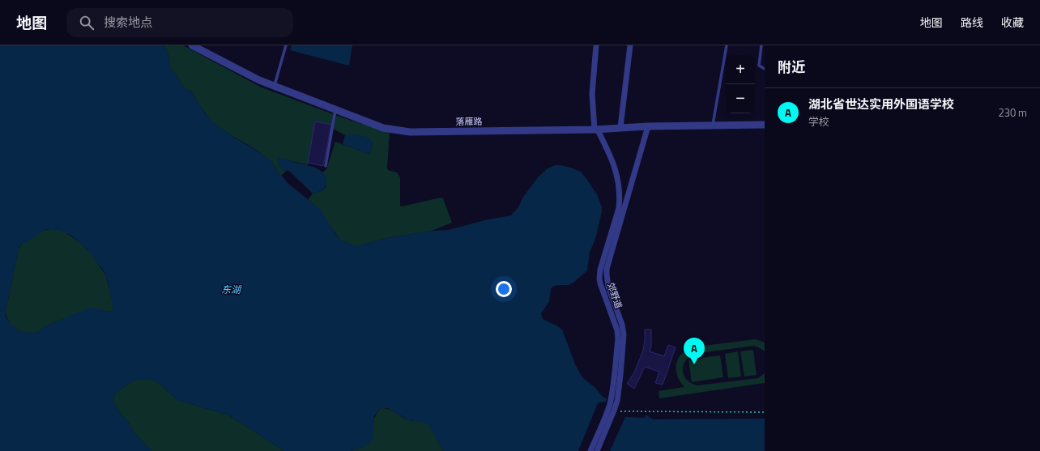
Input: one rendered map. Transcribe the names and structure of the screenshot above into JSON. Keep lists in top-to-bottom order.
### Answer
{
  "streets": {
    "street": ["落雁路", "郊野道"]
  },
  "crossings": [
    ["落雁路", "郊野道"]
  ],
  "water": ["东湖"],
  "page": {
    "header": "地图",
    "search": "搜索地点",
    "nav": ["地图", "路线", "收藏"],
    "heading": "附近",
    "map_buttons": ["+", "−"],
    "list": [
      {
        "mark": "A",
        "name": "湖北省世达实用外国语学校",
        "note": "学校",
        "value": "230 m"
      }
    ],
    "pins": "A"
  }
}
